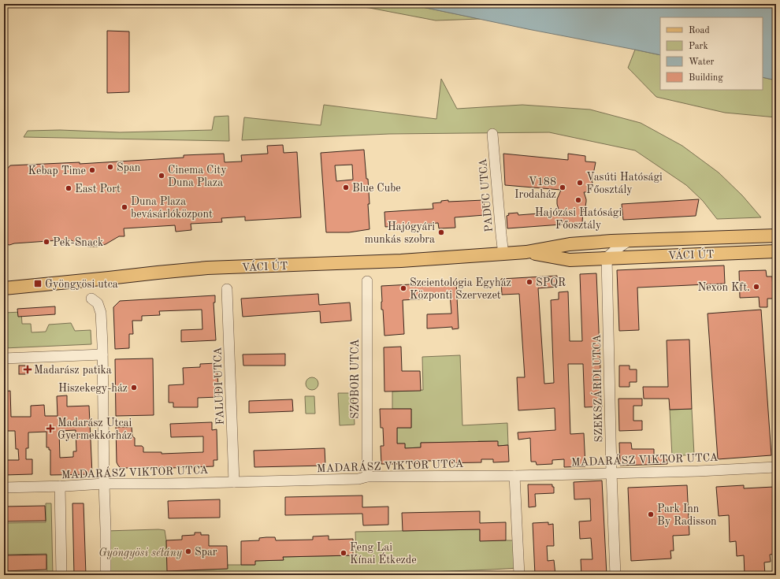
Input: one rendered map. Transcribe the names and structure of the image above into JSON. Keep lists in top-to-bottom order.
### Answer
{
  "streets": {
    "main road": ["VÁCI ÚT"],
    "street": [
      "PADUC UTCA",
      "SZOBOR UTCA",
      "FALUDI UTCA",
      "SZEKSZÁRDI UTCA",
      "MADARÁSZ VIKTOR UTCA"
    ]
  },
  "crossings": [
    ["PADUC UTCA", "VÁCI ÚT"],
    ["VÁCI ÚT", "SZEKSZÁRDI UTCA"],
    ["SZOBOR UTCA", "MADARÁSZ VIKTOR UTCA"],
    ["FALUDI UTCA", "MADARÁSZ VIKTOR UTCA"],
    ["SZEKSZÁRDI UTCA", "MADARÁSZ VIKTOR UTCA"]
  ],
  "parks": ["Gyöngyösi sétány"],
  "places": {
    "other": [
      "Span",
      "Kebap Time",
      "Cinema City Duna Plaza",
      "Vasúti Hatósági Főosztály",
      "Blue Cube",
      "V188 Irodaház",
      "East Port",
      "Hajózási Hatósági Főosztály",
      "Duna Plaza bevásárlóközpont",
      "Hajógyári munkás szobra",
      "Pek-Snack",
      "SPQR",
      "Nexon Kft.",
      "Szcientológia Egyház Központi Szervezet",
      "Hiszekegy-ház",
      "Park Inn By Radisson",
      "Spar",
      "Feng Lai Kínai Étkezde"
    ],
    "transit": ["Gyöngyösi utca"],
    "health": ["Madarász patika", "Madarász Utcai Gyermekkórház"]
  },
  "legend": [
    "Road",
    "Park",
    "Water",
    "Building"
  ]
}
